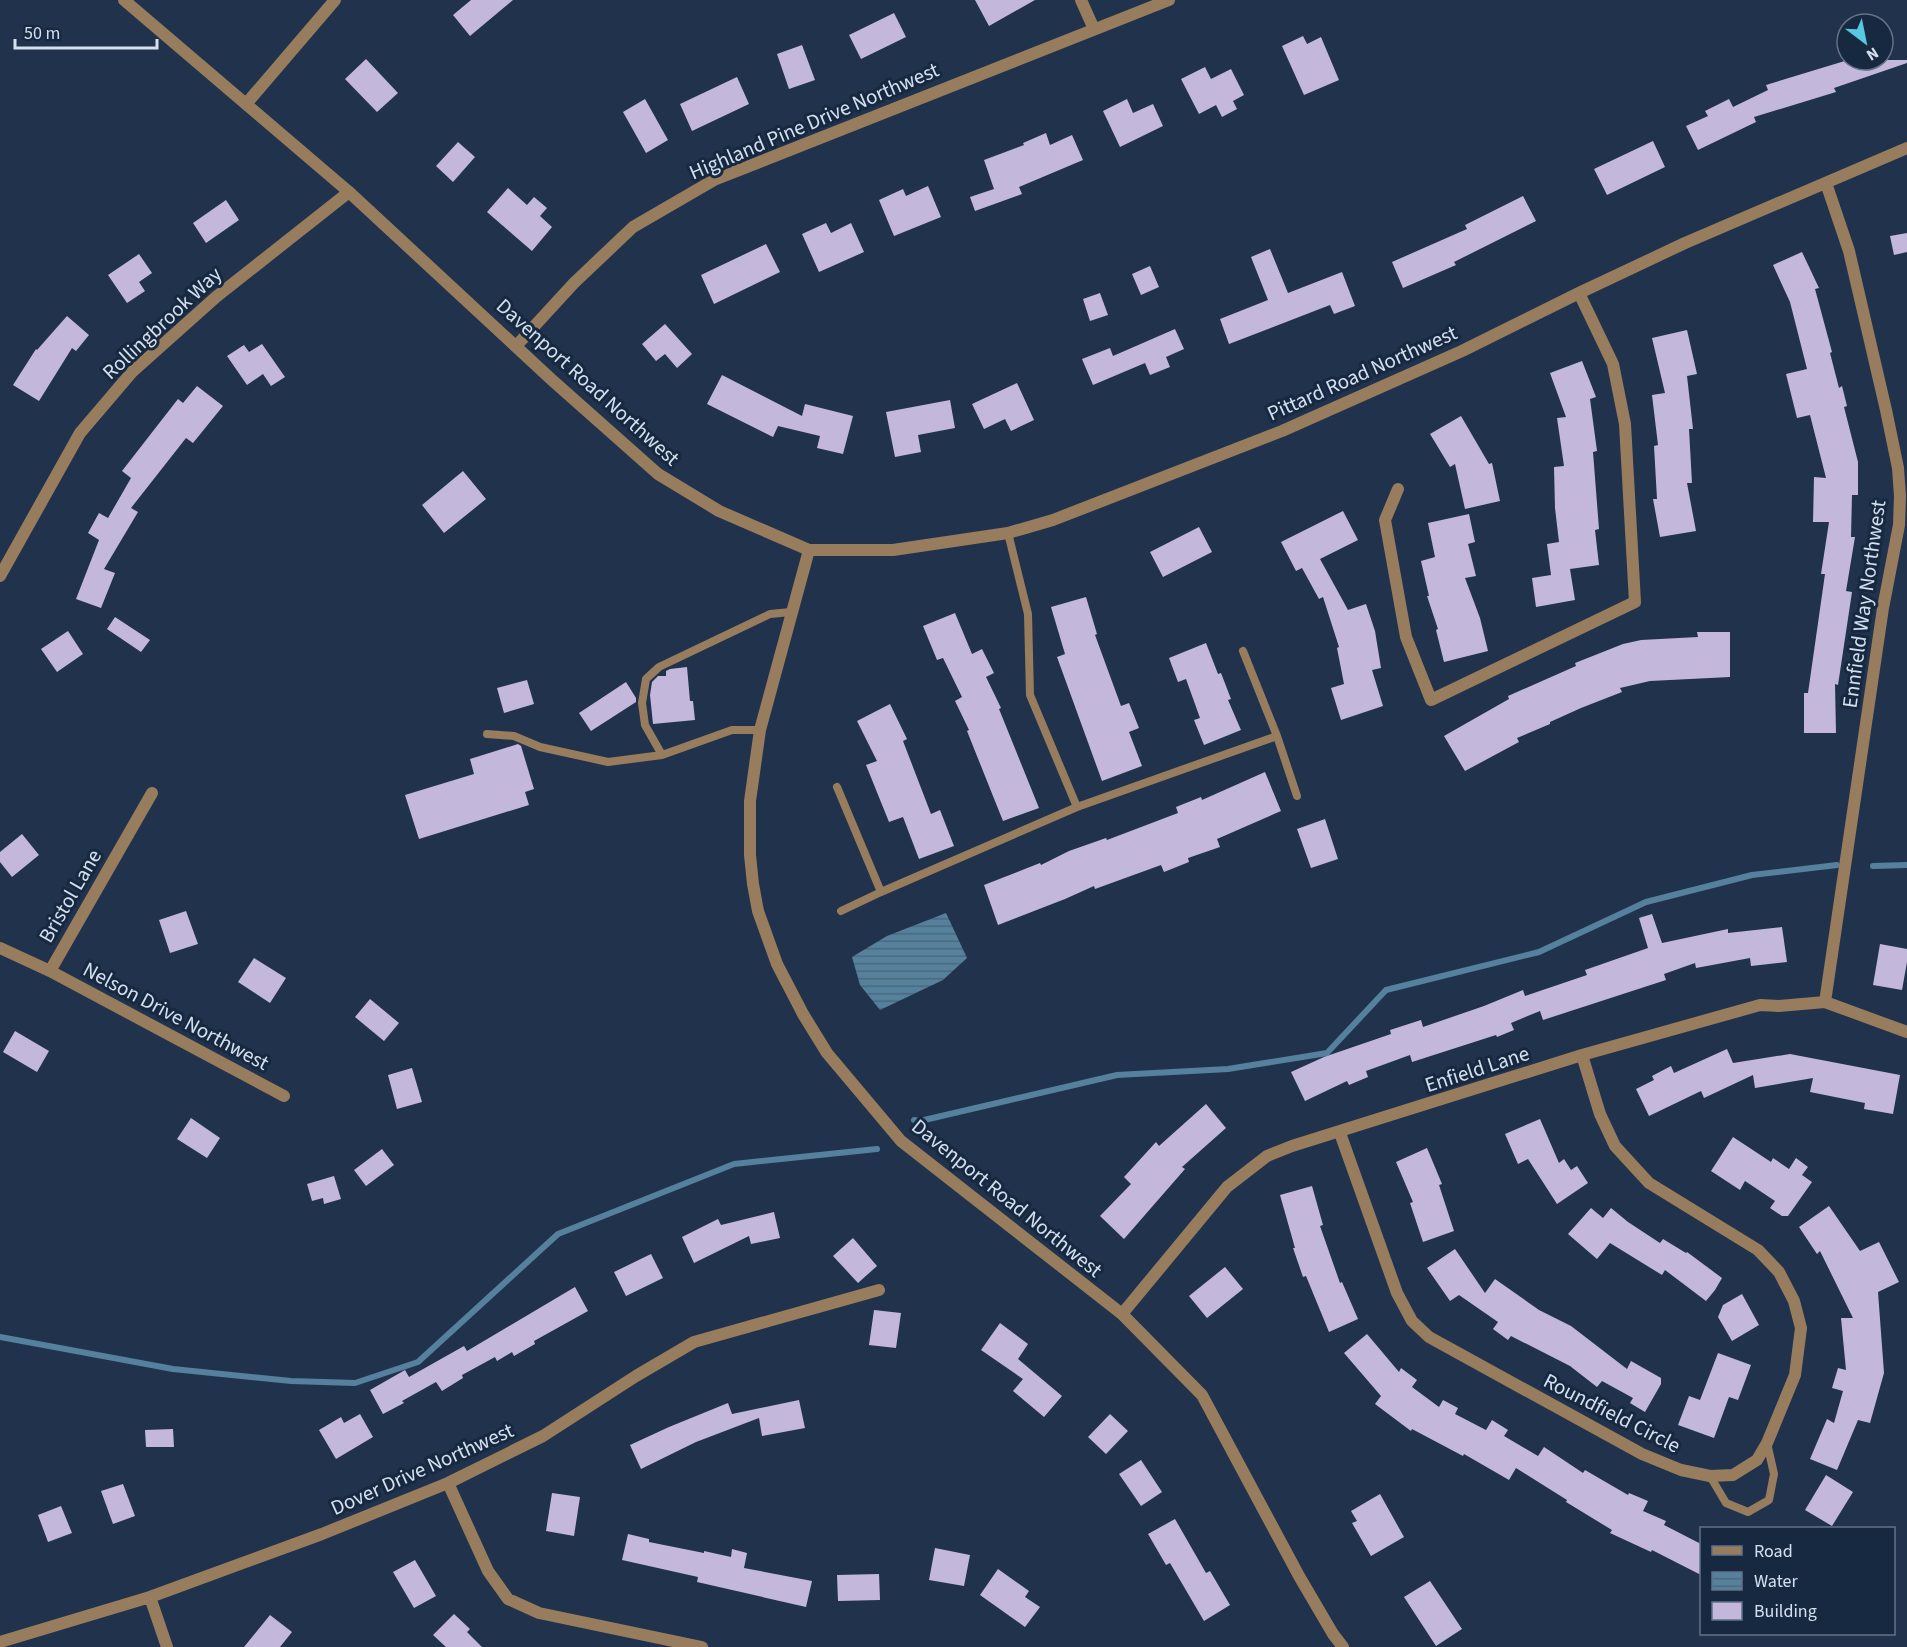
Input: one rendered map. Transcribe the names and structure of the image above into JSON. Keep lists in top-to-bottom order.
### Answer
{
  "streets": {
    "street": [
      "Highland Pine Drive Northwest",
      "Rollingbrook Way",
      "Pittard Road Northwest",
      "Davenport Road Northwest",
      "Ennfield Way Northwest",
      "Bristol Lane",
      "Nelson Drive Northwest",
      "Enfield Lane",
      "Roundfield Circle",
      "Dover Drive Northwest"
    ]
  },
  "crossings": [
    ["Highland Pine Drive Northwest", "Davenport Road Northwest"],
    ["Rollingbrook Way", "Davenport Road Northwest"],
    ["Pittard Road Northwest", "Davenport Road Northwest"],
    ["Pittard Road Northwest", "Ennfield Way Northwest"],
    ["Davenport Road Northwest", "Enfield Lane"],
    ["Ennfield Way Northwest", "Enfield Lane"],
    ["Bristol Lane", "Nelson Drive Northwest"],
    ["Enfield Lane", "Roundfield Circle"]
  ],
  "legend": ["Road", "Water", "Building"],
  "scale_bar": "50 m",
  "north": "bottom right"
}
